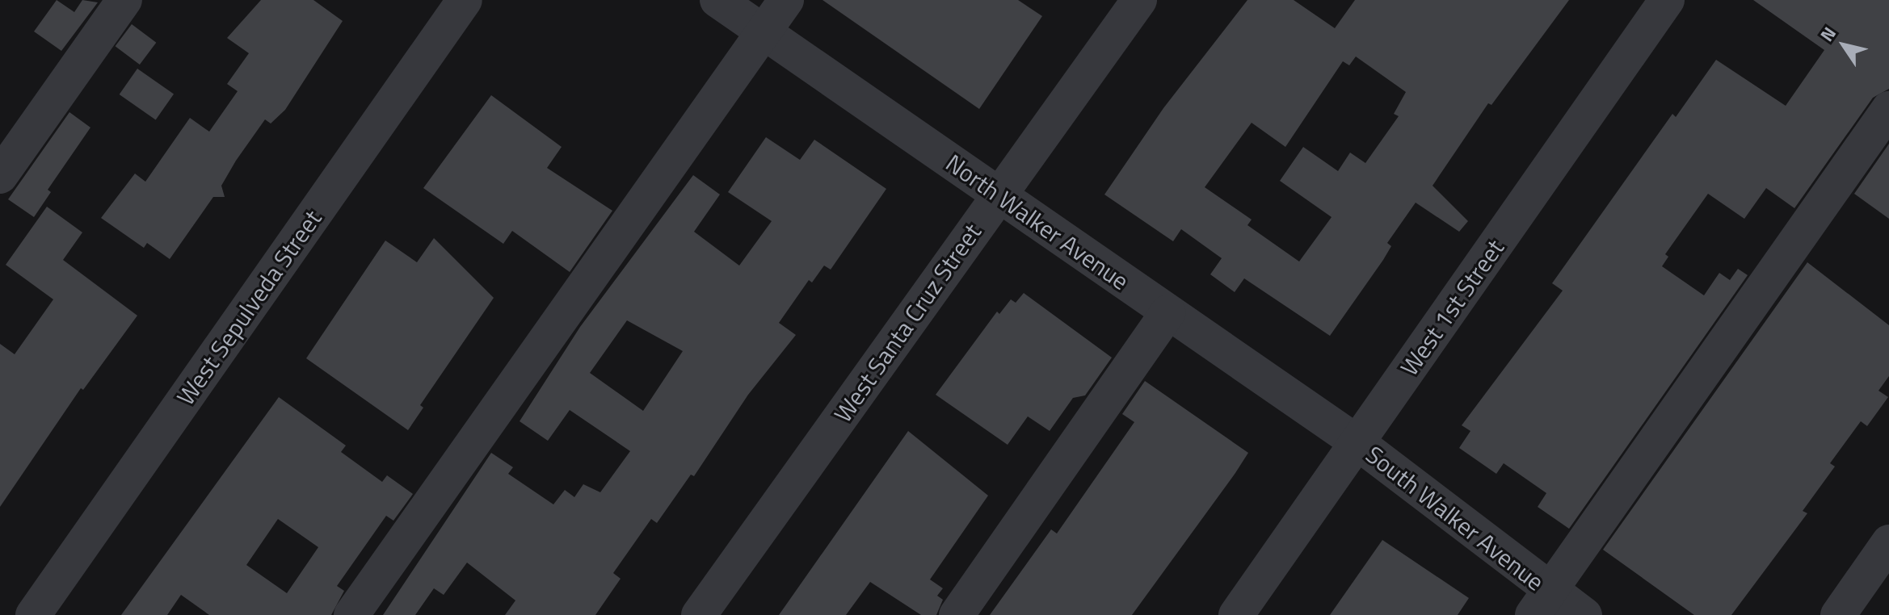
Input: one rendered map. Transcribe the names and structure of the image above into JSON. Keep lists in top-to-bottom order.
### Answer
{
  "streets": {
    "street": [
      "North Walker Avenue",
      "West Sepulveda Street",
      "West 1st Street",
      "West Santa Cruz Street",
      "South Walker Avenue"
    ]
  },
  "crossings": [
    ["North Walker Avenue", "West 1st Street"],
    ["North Walker Avenue", "West Santa Cruz Street"],
    ["North Walker Avenue", "South Walker Avenue"],
    ["West 1st Street", "South Walker Avenue"]
  ],
  "north": "top left"
}
